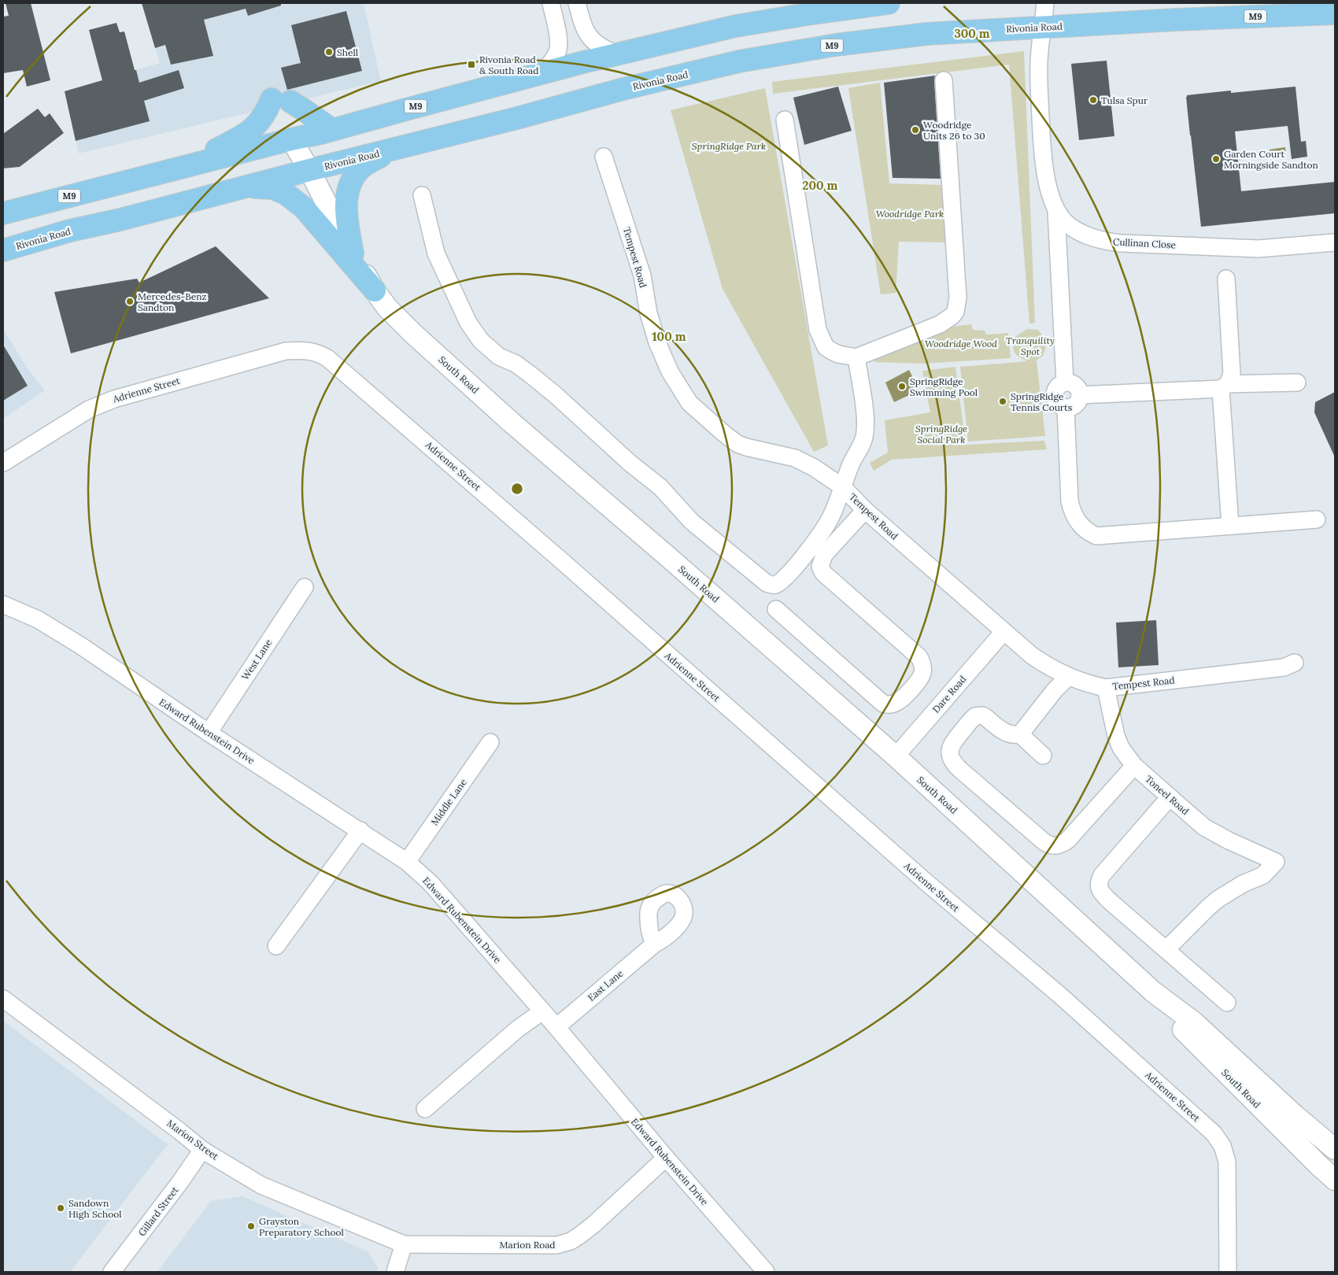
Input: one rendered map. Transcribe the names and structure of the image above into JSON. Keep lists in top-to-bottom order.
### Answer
{
  "streets": {
    "main road": ["M9", "Rivonia Road"],
    "street": [
      "Cullinan Close",
      "Tempest Road",
      "South Road",
      "Adrienne Street",
      "West Lane",
      "Dare Road",
      "Edward Rubenstein Drive",
      "Toneel Road",
      "Middle Lane",
      "East Lane",
      "Marion Street",
      "Gillard Street",
      "Marion Road"
    ]
  },
  "crossings": [
    ["M9", "South Road"],
    ["Rivonia Road", "Cullinan Close"],
    ["Rivonia Road", "South Road"],
    ["Tempest Road", "Dare Road"],
    ["Tempest Road", "Toneel Road"],
    ["South Road", "Dare Road"],
    ["West Lane", "Edward Rubenstein Drive"],
    ["Edward Rubenstein Drive", "Middle Lane"],
    ["Edward Rubenstein Drive", "East Lane"],
    ["Edward Rubenstein Drive", "Marion Road"],
    ["Marion Street", "Gillard Street"],
    ["Marion Street", "Marion Road"]
  ],
  "parks": [
    "SpringRidge Park",
    "Woodridge Park",
    "Tranquility Spot",
    "Woodridge Wood",
    "SpringRidge Social Park"
  ],
  "places": {
    "other": [
      "Shell",
      "Tulsa Spur",
      "Woodridge Units 26 to 30",
      "Garden Court Morningside Sandton",
      "Mercedes-Benz Sandton",
      "SpringRidge Swimming Pool",
      "SpringRidge Tennis Courts",
      "Sandown High School",
      "Grayston Preparatory School"
    ],
    "transit": ["Rivonia Road & South Road"]
  },
  "rings": ["300 m", "200 m", "100 m"]
}
